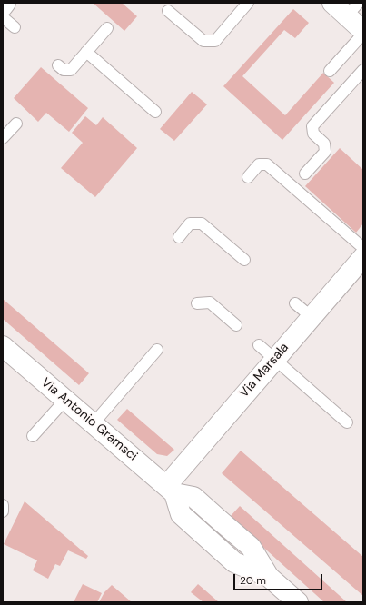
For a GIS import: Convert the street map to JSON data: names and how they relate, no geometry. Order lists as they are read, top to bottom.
{
  "streets": {
    "street": ["Via Marsala", "Via Antonio Gramsci"]
  },
  "crossings": [
    ["Via Marsala", "Via Antonio Gramsci"]
  ],
  "scale_bar": "20 m"
}
